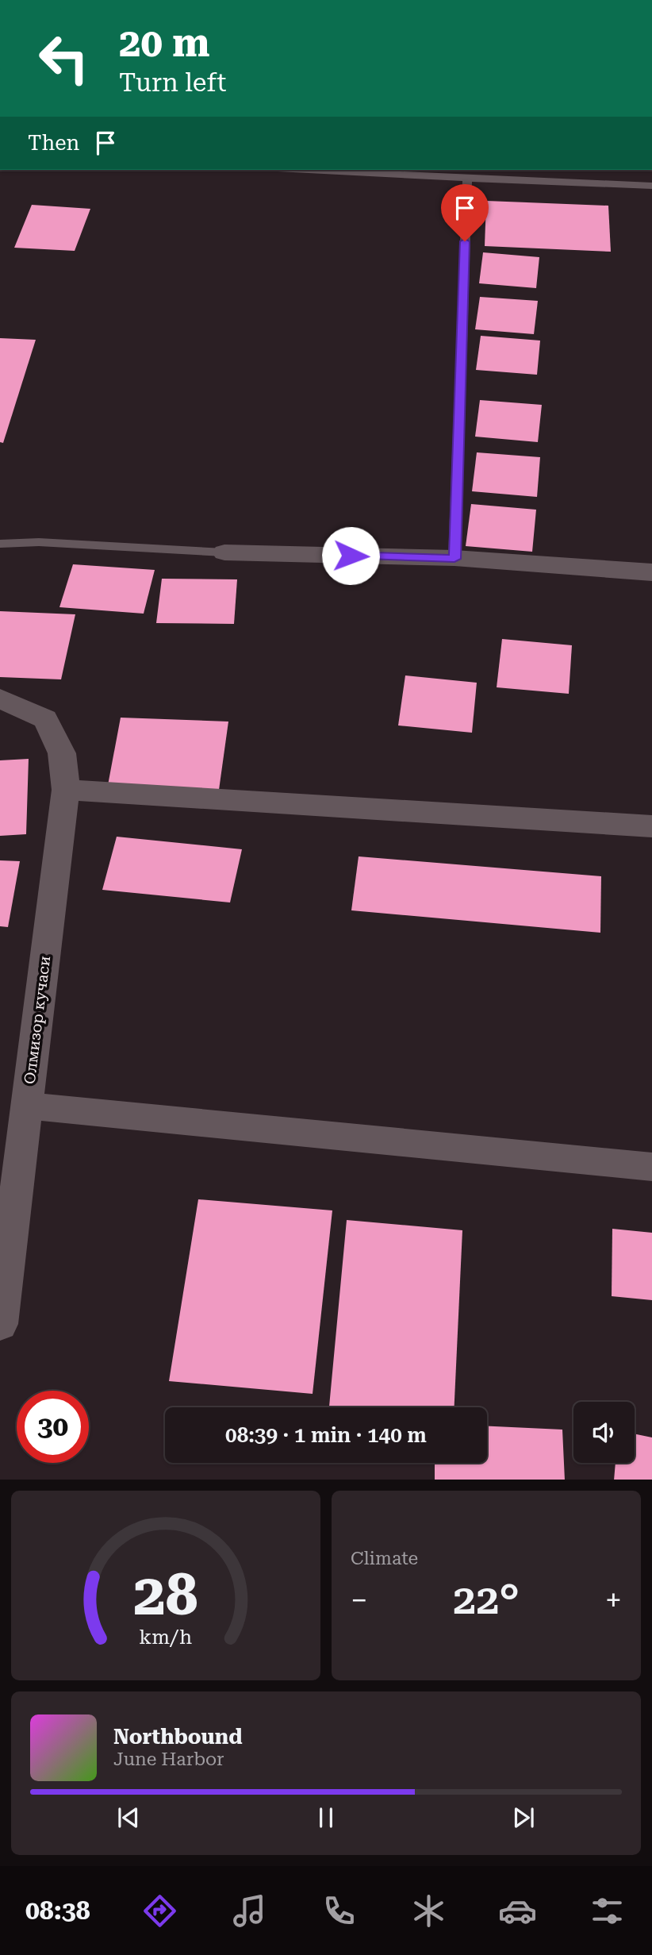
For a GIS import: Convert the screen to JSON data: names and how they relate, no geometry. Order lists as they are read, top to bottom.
{
  "streets": {
    "street": ["Олмизор кучаси"]
  },
  "page": {
    "turn": ["20 m", "Turn left"],
    "then": "Then",
    "limit": "30",
    "trip": "08:39 · 1 min · 140 m",
    "tile": "Climate",
    "heat": ["−", "22°", "+"],
    "song": ["Northbound", "June Harbor"],
    "tabs": "08:38",
    "gauge": ["28", "km/h"]
  }
}
